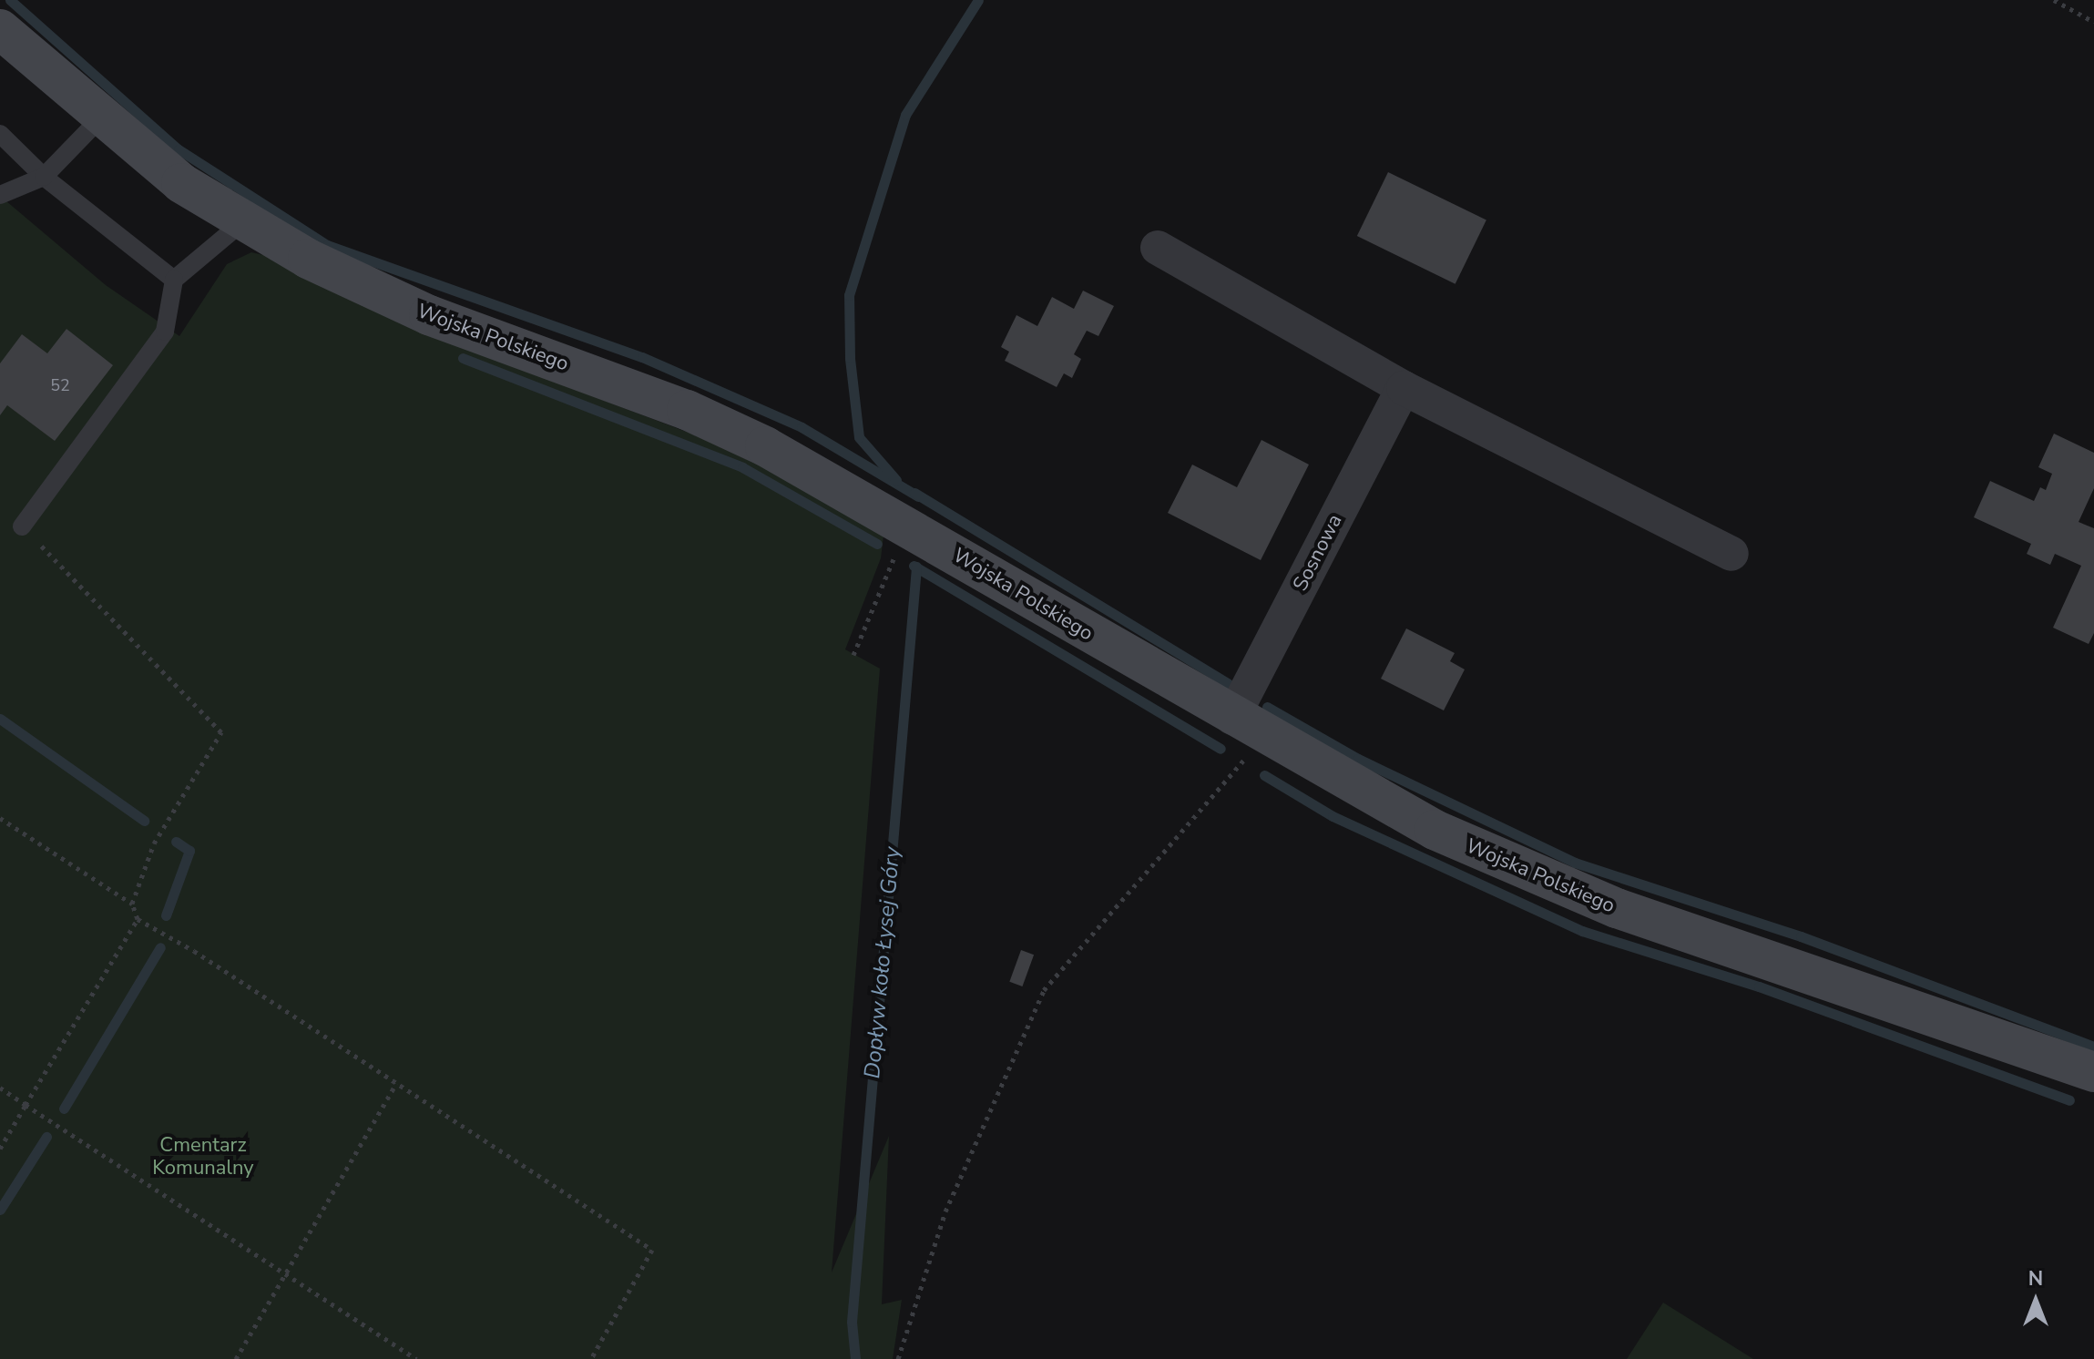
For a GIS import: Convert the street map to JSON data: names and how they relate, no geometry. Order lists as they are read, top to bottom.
{
  "streets": {
    "street": ["Wojska Polskiego", "Sosnowa"]
  },
  "crossings": [
    ["Wojska Polskiego", "Sosnowa"]
  ],
  "water": ["Dopływ koło Łysej Góry"],
  "parks": ["Cmentarz Komunalny"],
  "house_numbers": ["52"],
  "north": "top"
}
